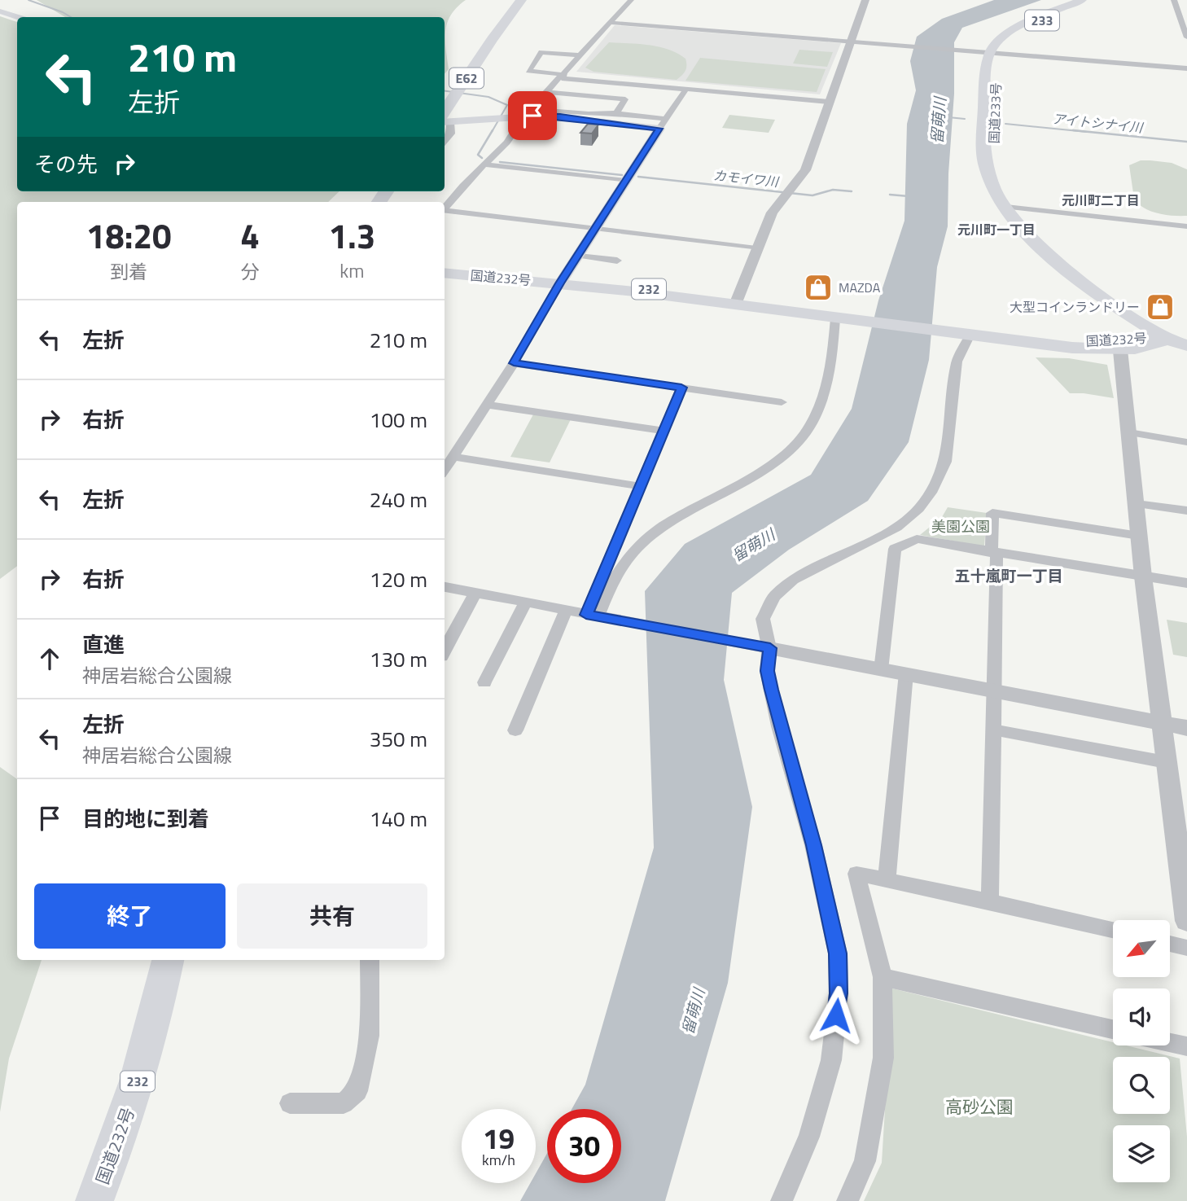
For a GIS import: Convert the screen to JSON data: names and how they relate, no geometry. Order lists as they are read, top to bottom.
{
  "streets": {
    "highway": [
      "233",
      "E62",
      "国道233号",
      "国道232号",
      "232"
    ]
  },
  "crossings": [
    ["233", "国道233号"],
    ["国道233号", "国道232号"]
  ],
  "districts": ["元川町二丁目", "元川町一丁目", "五十嵐町一丁目"],
  "water": ["留萌川", "アイトシナイ川", "カモイワ川"],
  "parks": ["美園公園", "高砂公園"],
  "places": {
    "shop": ["MAZDA", "大型コインランドリー"]
  },
  "north": "bottom left",
  "page": {
    "turn": ["210 m", "左折"],
    "then": "その先",
    "eta": [
      "18:20",
      "到着",
      "4",
      "分",
      "1.3",
      "km"
    ],
    "list": [
      {
        "name": "左折",
        "value": "210 m"
      },
      {
        "name": "右折",
        "value": "100 m"
      },
      {
        "name": "左折",
        "value": "240 m"
      },
      {
        "name": "右折",
        "value": "120 m"
      },
      {
        "name": "直進",
        "note": "神居岩総合公園線",
        "value": "130 m"
      },
      {
        "name": "左折",
        "note": "神居岩総合公園線",
        "value": "350 m"
      },
      {
        "name": "目的地に到着",
        "value": "140 m"
      }
    ],
    "buttons": ["終了", "共有"],
    "speed": "19 km/h",
    "limit": "30"
  }
}
